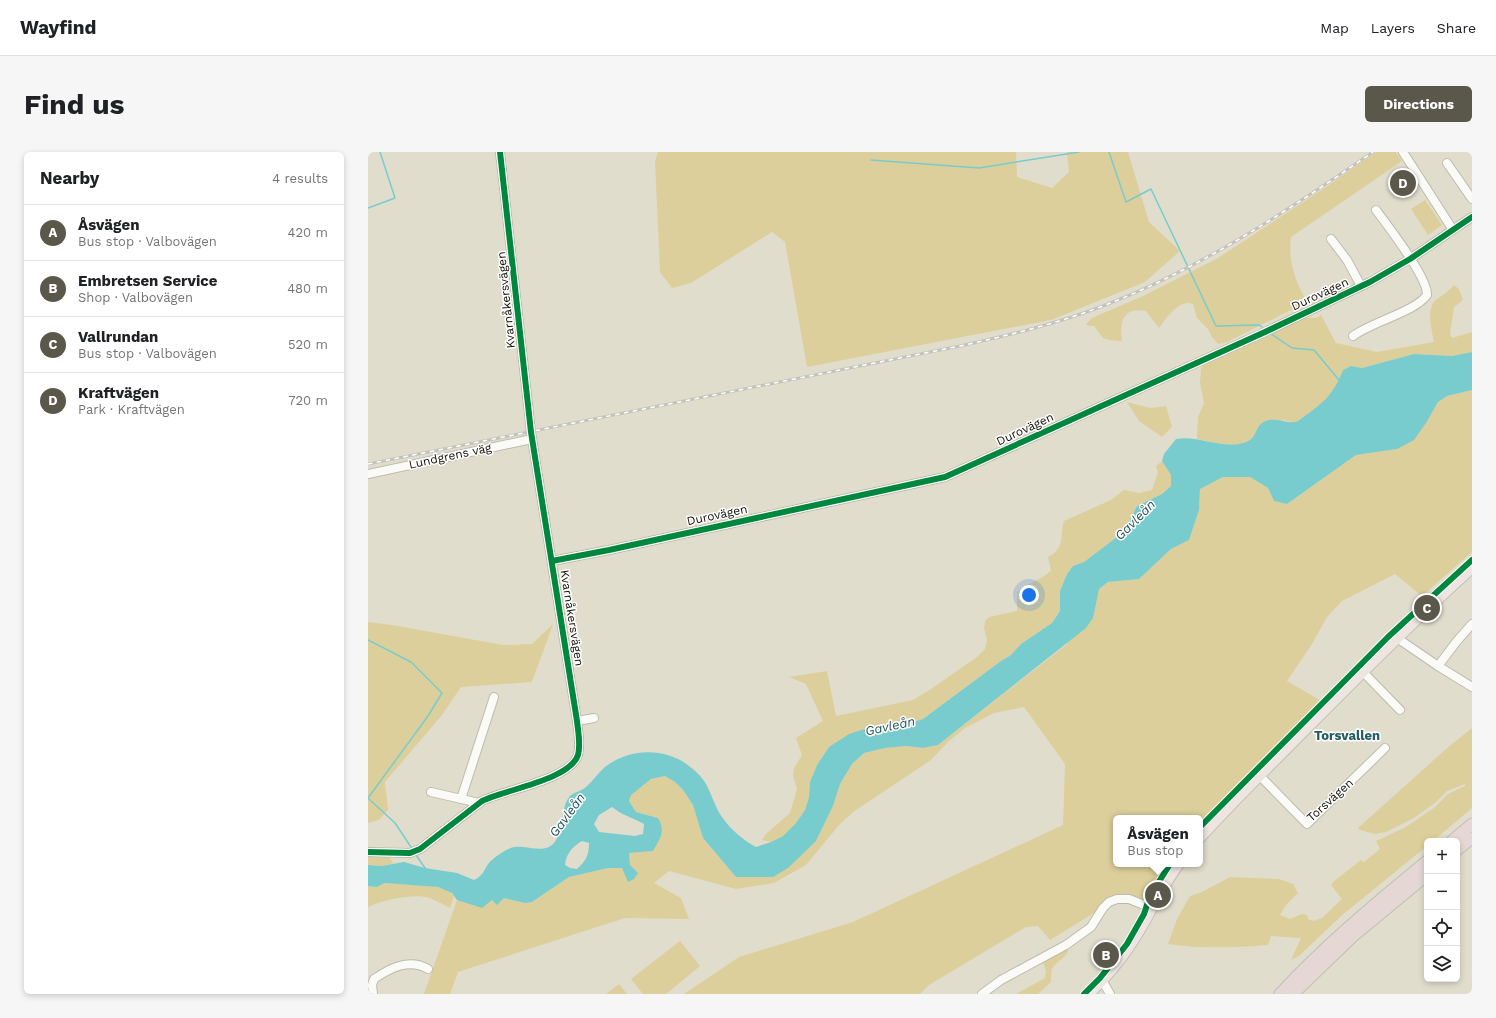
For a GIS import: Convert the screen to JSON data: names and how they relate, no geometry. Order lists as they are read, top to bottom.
{
  "streets": {
    "street": [
      "Durovägen",
      "Kvarnåkersvägen",
      "Lundgrens väg",
      "Torsvägen"
    ]
  },
  "crossings": [
    ["Durovägen", "Kvarnåkersvägen"],
    ["Kvarnåkersvägen", "Lundgrens väg"]
  ],
  "districts": ["Torsvallen"],
  "water": ["Gavleån"],
  "page": {
    "header": "Wayfind",
    "nav": ["Map", "Layers", "Share"],
    "buttons": "Directions",
    "title": "Find us",
    "heading": ["Nearby", "4 results"],
    "pins": [
      "D",
      "C",
      "A",
      "B"
    ],
    "list": [
      {
        "mark": "A",
        "name": "Åsvägen",
        "note": "Bus stop · Valbovägen",
        "value": "420 m"
      },
      {
        "mark": "B",
        "name": "Embretsen Service",
        "note": "Shop · Valbovägen",
        "value": "480 m"
      },
      {
        "mark": "C",
        "name": "Vallrundan",
        "note": "Bus stop · Valbovägen",
        "value": "520 m"
      },
      {
        "mark": "D",
        "name": "Kraftvägen",
        "note": "Park · Kraftvägen",
        "value": "720 m"
      }
    ],
    "popup": ["Åsvägen", "Bus stop"],
    "map_buttons": ["+", "−"]
  }
}
